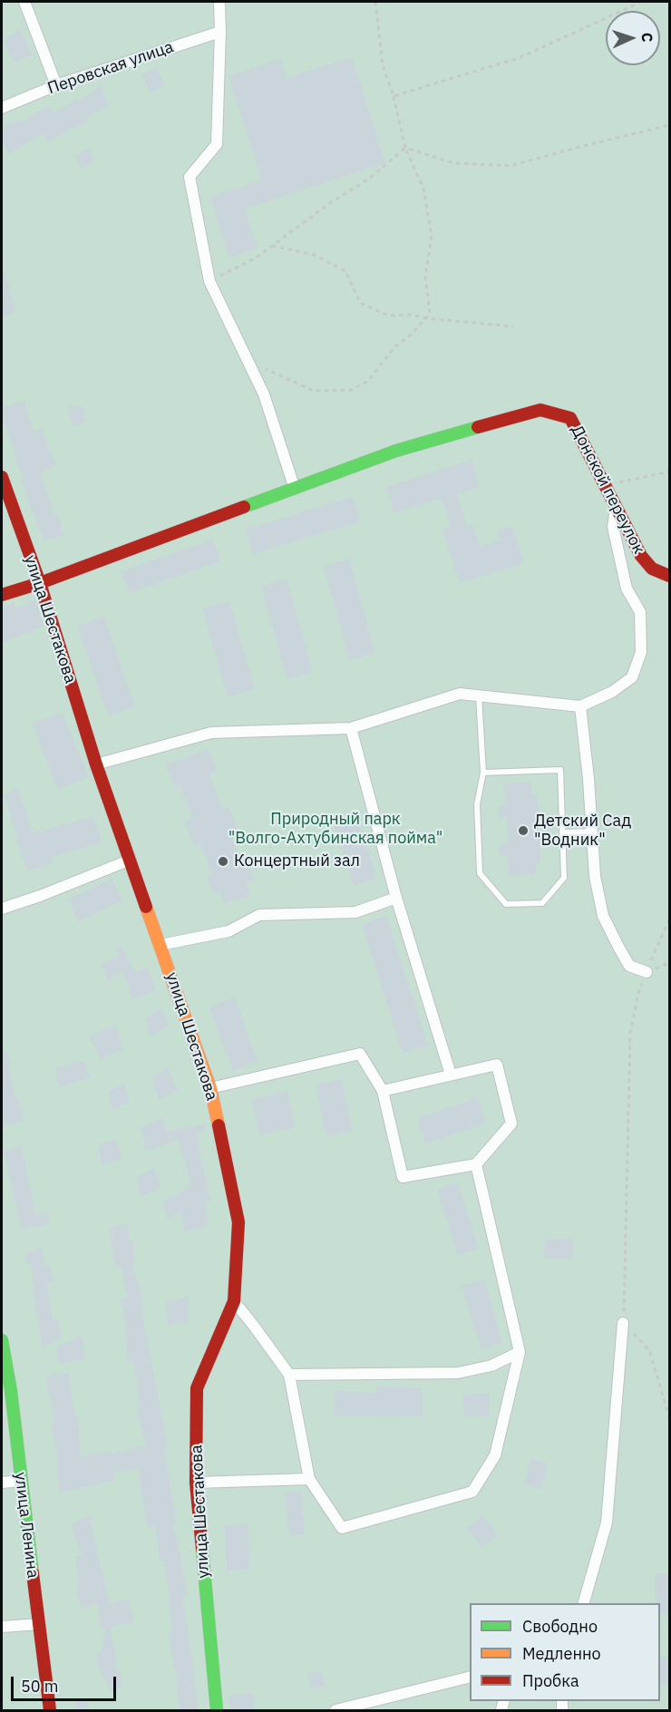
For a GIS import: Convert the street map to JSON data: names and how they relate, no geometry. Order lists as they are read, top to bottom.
{
  "streets": {
    "street": [
      "Перовская улица",
      "Донской переулок",
      "улица Шестакова",
      "улица Ленина"
    ]
  },
  "parks": ["Природный парк \"Волго-Ахтубинская пойма\""],
  "places": ["Детский Сад \"Водник\"", "Концертный зал"],
  "legend": ["Свободно", "Медленно", "Пробка"],
  "scale_bar": "50 m",
  "north": "right"
}
